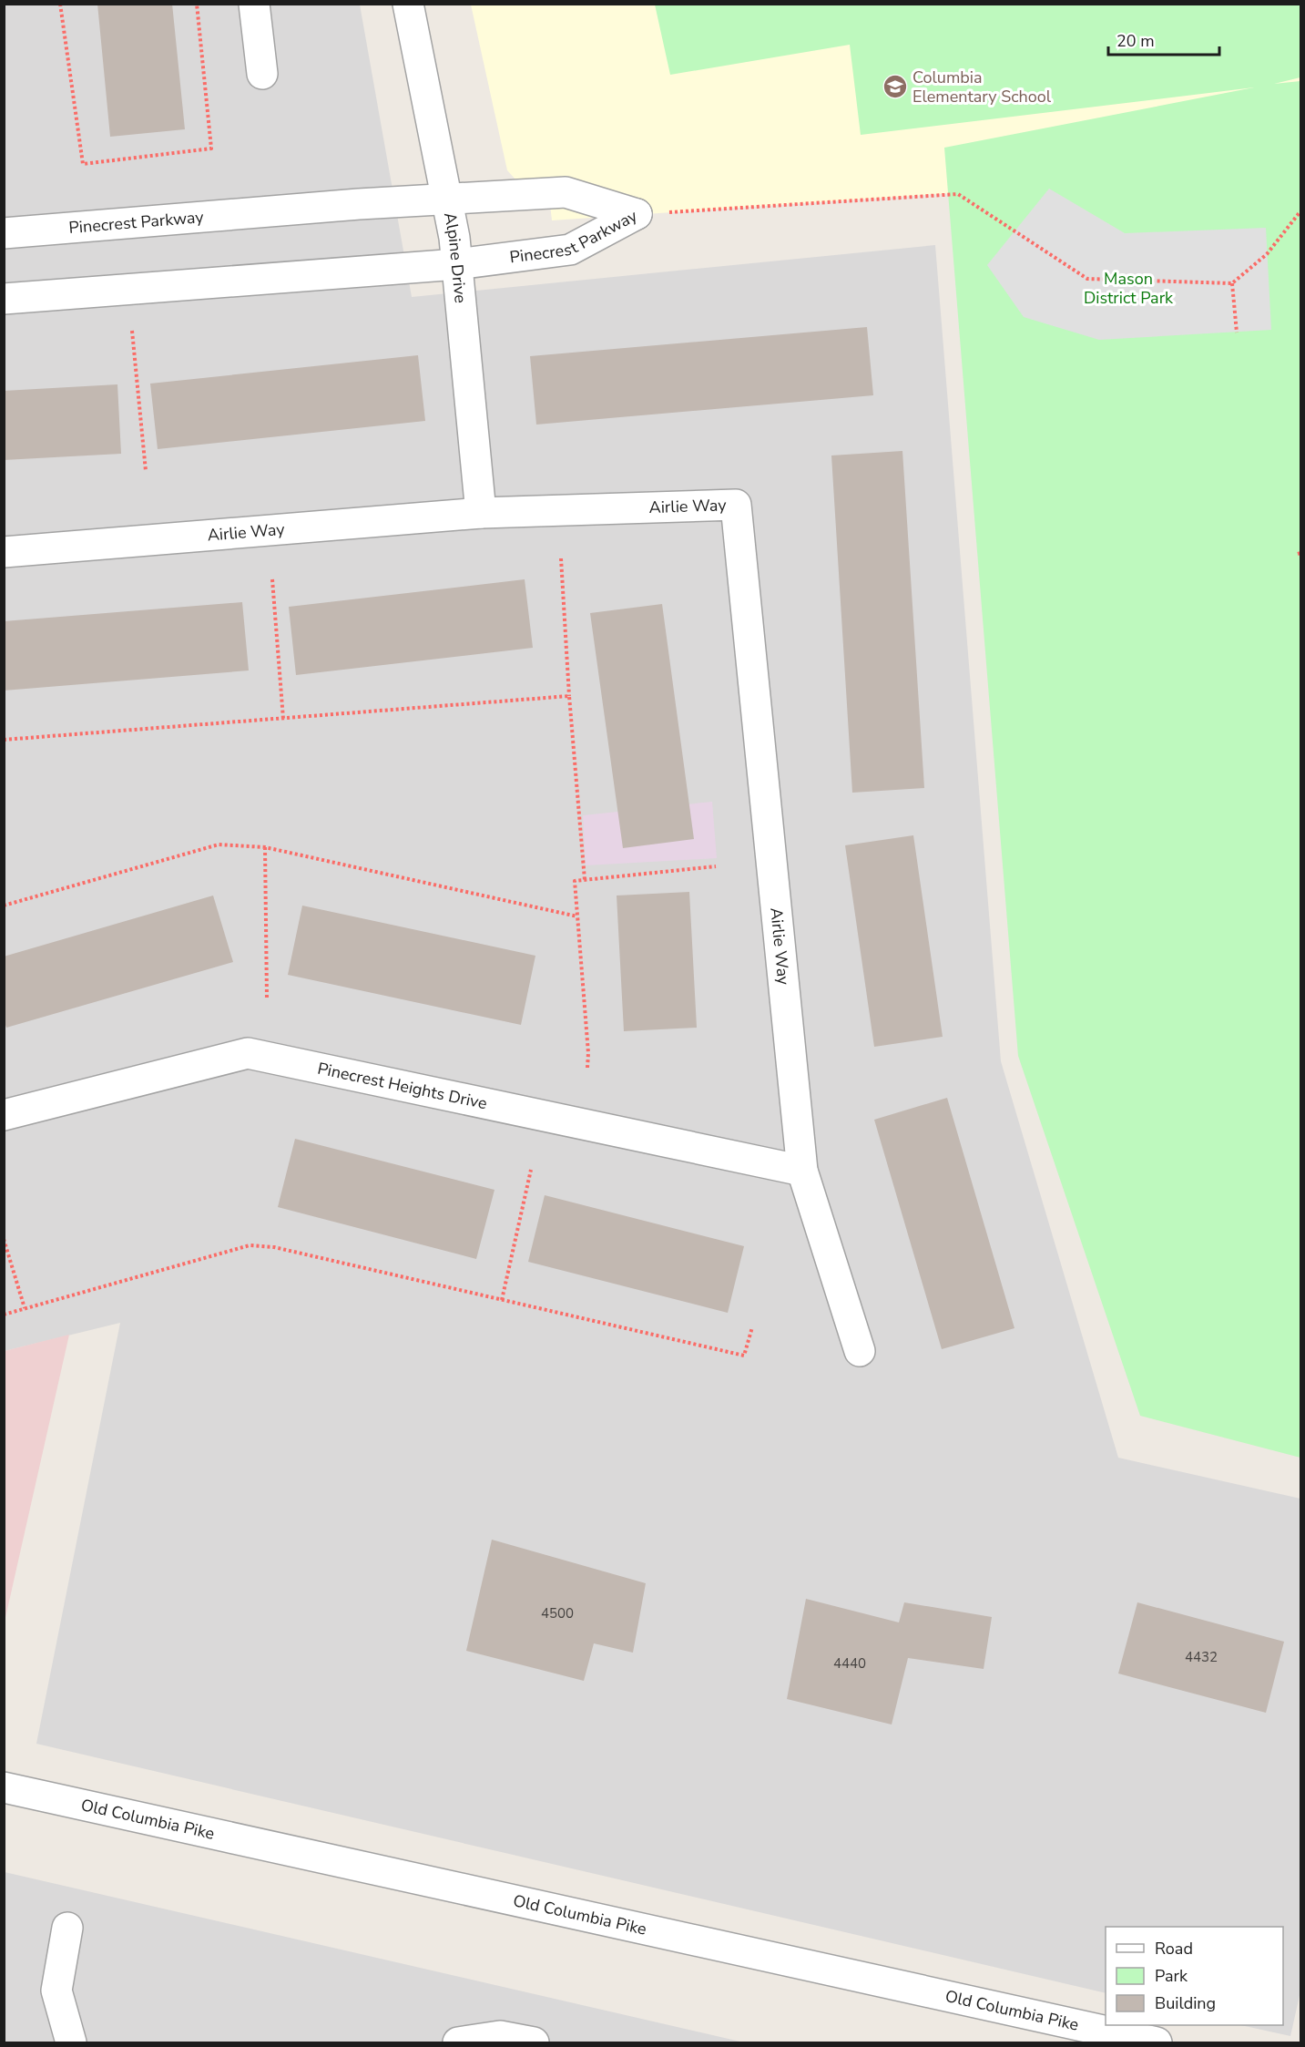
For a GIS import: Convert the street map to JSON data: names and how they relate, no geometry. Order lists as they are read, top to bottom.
{
  "streets": {
    "street": [
      "Pinecrest Parkway",
      "Alpine Drive",
      "Airlie Way",
      "Pinecrest Heights Drive",
      "Old Columbia Pike"
    ]
  },
  "crossings": [
    ["Pinecrest Parkway", "Alpine Drive"],
    ["Alpine Drive", "Airlie Way"],
    ["Airlie Way", "Pinecrest Heights Drive"]
  ],
  "parks": ["Mason District Park"],
  "places": {
    "school or university": ["Columbia Elementary School"]
  },
  "house_numbers": ["4500", "4432", "4440"],
  "legend": ["Road", "Park", "Building"],
  "scale_bar": "20 m"
}
